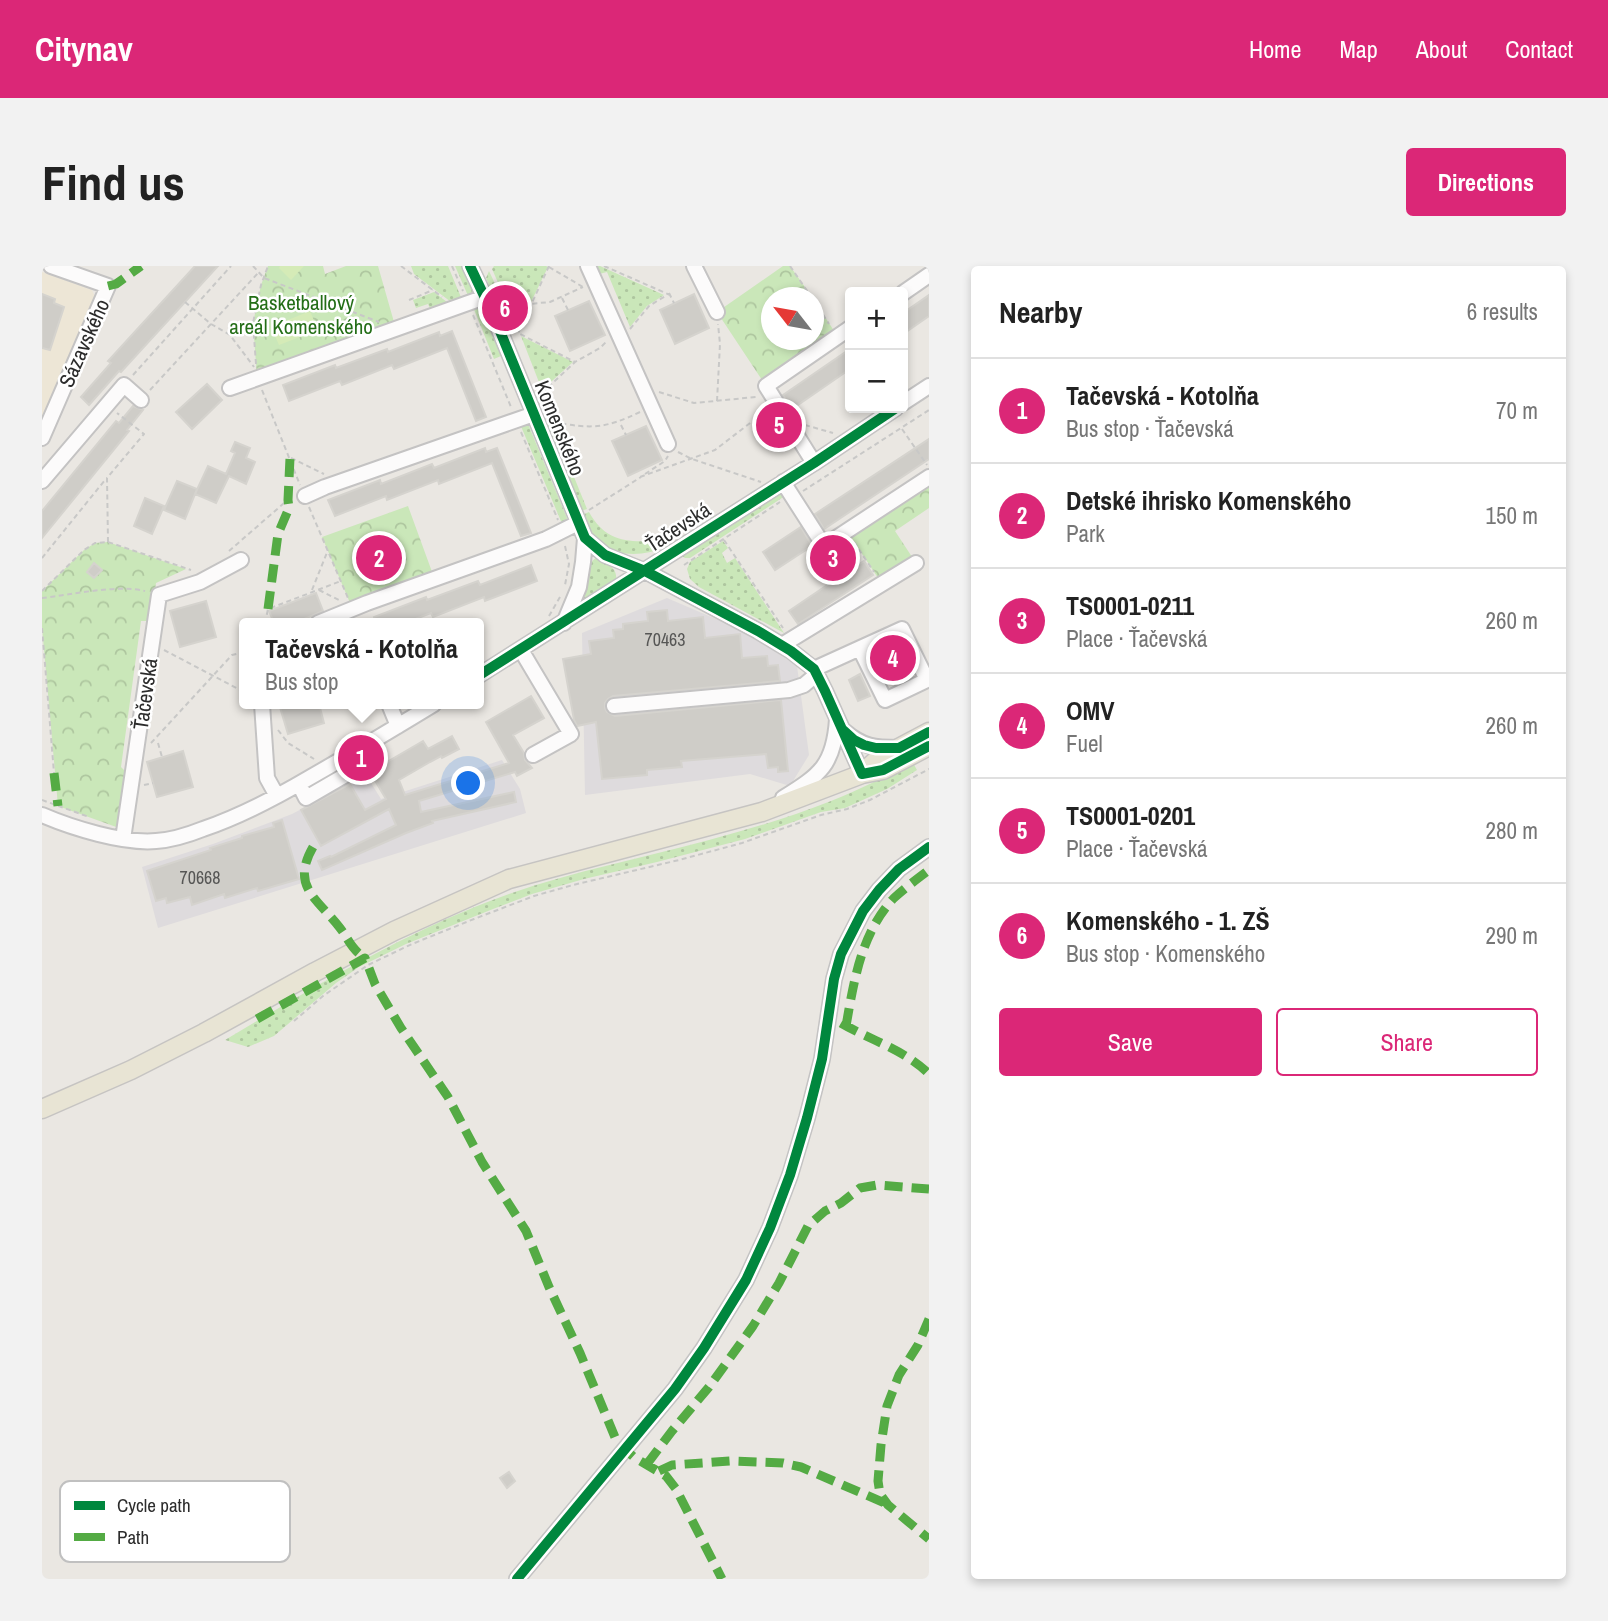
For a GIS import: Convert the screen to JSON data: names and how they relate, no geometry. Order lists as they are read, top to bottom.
{
  "streets": {
    "street": ["Sázavského", "Komenského", "Ťačevská"]
  },
  "crossings": [
    ["Komenského", "Ťačevská"]
  ],
  "parks": ["Basketballový areál Komenského"],
  "house_numbers": ["70463", "70668"],
  "legend": ["Cycle path", "Path"],
  "north": "top left",
  "page": {
    "header": "Citynav",
    "nav": [
      "Home",
      "Map",
      "About",
      "Contact"
    ],
    "buttons": [
      "Directions",
      ["Save", "Share"]
    ],
    "title": "Find us",
    "heading": ["Nearby", "6 results"],
    "pins": [
      "6",
      "5",
      "2",
      "3",
      "4",
      "1"
    ],
    "map_buttons": ["+", "−"],
    "list": [
      {
        "mark": "1",
        "name": "Tačevská - Kotolňa",
        "note": "Bus stop · Ťačevská",
        "value": "70 m"
      },
      {
        "mark": "2",
        "name": "Detské ihrisko Komenského",
        "note": "Park",
        "value": "150 m"
      },
      {
        "mark": "3",
        "name": "TS0001-0211",
        "note": "Place · Ťačevská",
        "value": "260 m"
      },
      {
        "mark": "4",
        "name": "OMV",
        "note": "Fuel",
        "value": "260 m"
      },
      {
        "mark": "5",
        "name": "TS0001-0201",
        "note": "Place · Ťačevská",
        "value": "280 m"
      },
      {
        "mark": "6",
        "name": "Komenského - 1. ZŠ",
        "note": "Bus stop · Komenského",
        "value": "290 m"
      }
    ],
    "popup": ["Tačevská - Kotolňa", "Bus stop"]
  }
}
